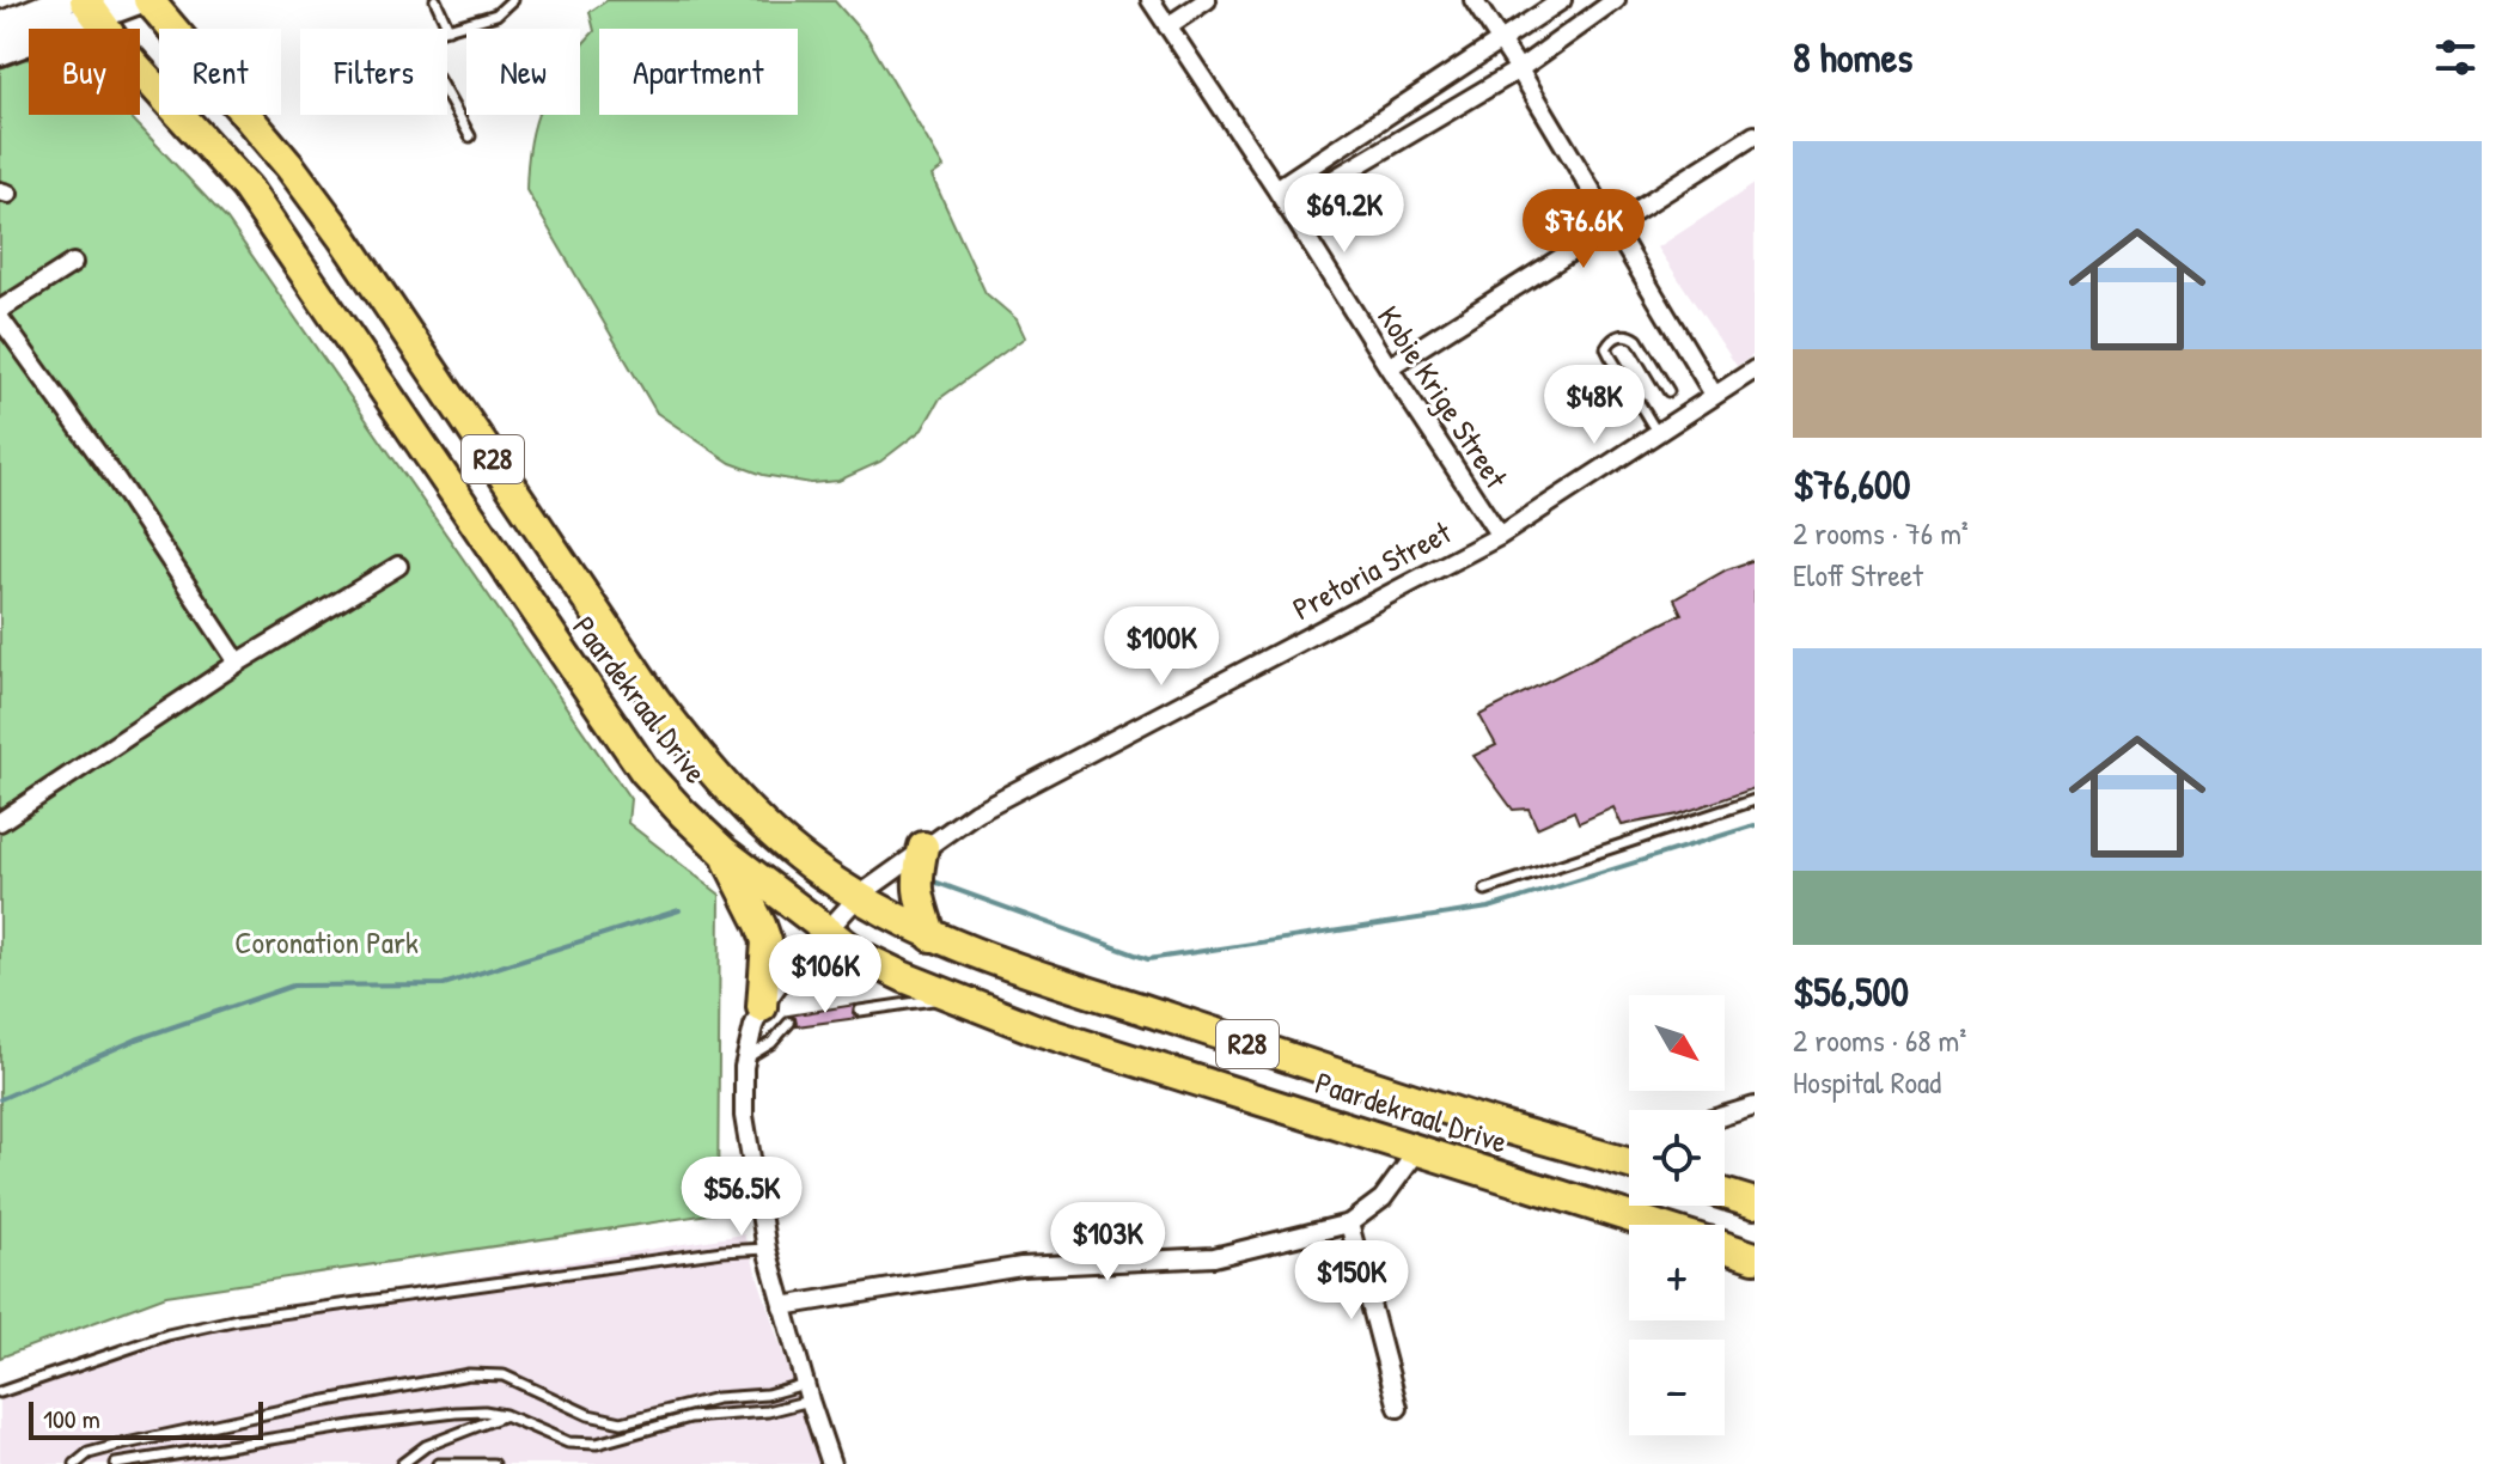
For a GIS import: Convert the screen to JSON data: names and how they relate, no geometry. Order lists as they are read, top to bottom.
{
  "streets": {
    "main road": ["R28", "Paardekraal Drive"],
    "street": ["Kobie Krige Street", "Pretoria Street"]
  },
  "crossings": [
    ["Kobie Krige Street", "Pretoria Street"],
    ["Pretoria Street", "Paardekraal Drive"]
  ],
  "parks": ["Coronation Park"],
  "scale_bar": "100 m",
  "north": "bottom right",
  "page": {
    "heading": "8 homes",
    "chip": [
      "Buy",
      "Rent",
      "Filters",
      "New",
      "Apartment"
    ],
    "list": [
      {
        "name": "$76,600",
        "note": "2 rooms · 76 m² · Eloff Street"
      },
      {
        "name": "$56,500",
        "note": "2 rooms · 68 m² · Hospital Road"
      }
    ],
    "price": [
      "$69.2K",
      "$76.6K",
      "$48K",
      "$100K",
      "$106K",
      "$56.5K",
      "$103K",
      "$150K"
    ],
    "map_buttons": ["+", "−"],
    "scale": "100 m"
  }
}
